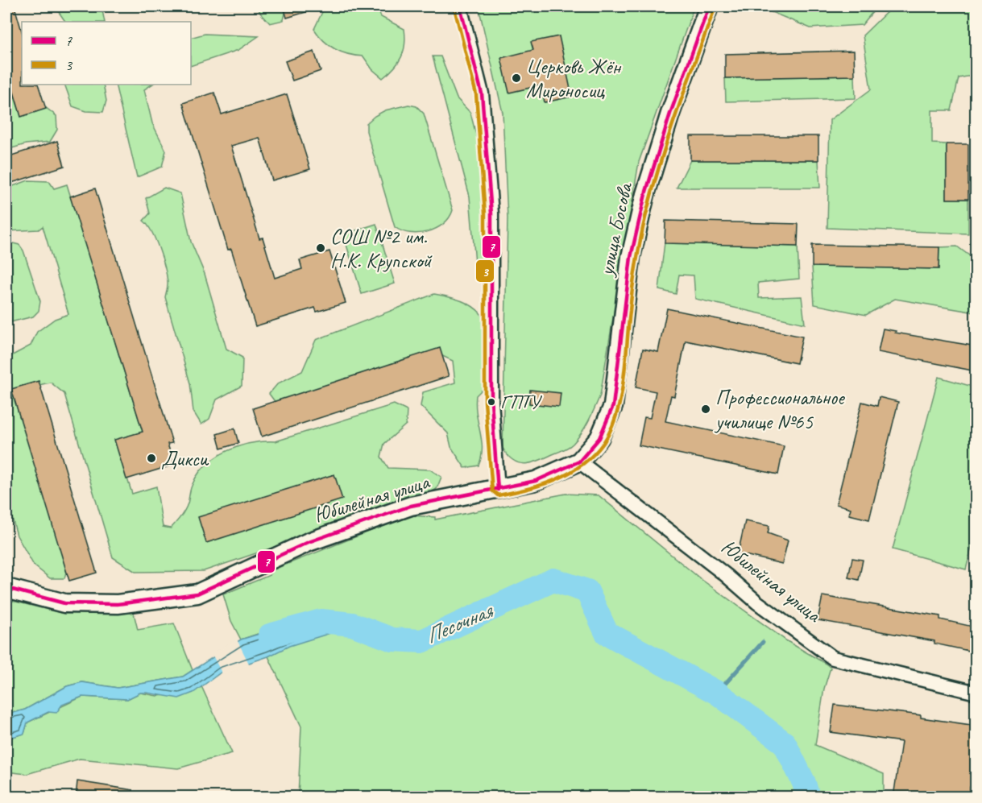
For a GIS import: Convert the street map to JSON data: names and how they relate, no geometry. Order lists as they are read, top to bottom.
{
  "streets": {
    "street": ["улица Босова", "Юбилейная улица"]
  },
  "crossings": [
    ["улица Босова", "Юбилейная улица"]
  ],
  "water": ["Песочная"],
  "places": [
    "Церковь Жён Мироносиц",
    "СОШ №2 им. Н.К. Крупской",
    "ГПТУ",
    "Профессиональное училище №65",
    "Дикси"
  ],
  "lines": ["transit line 7", "transit line 3"],
  "legend": ["7", "3"]
}
